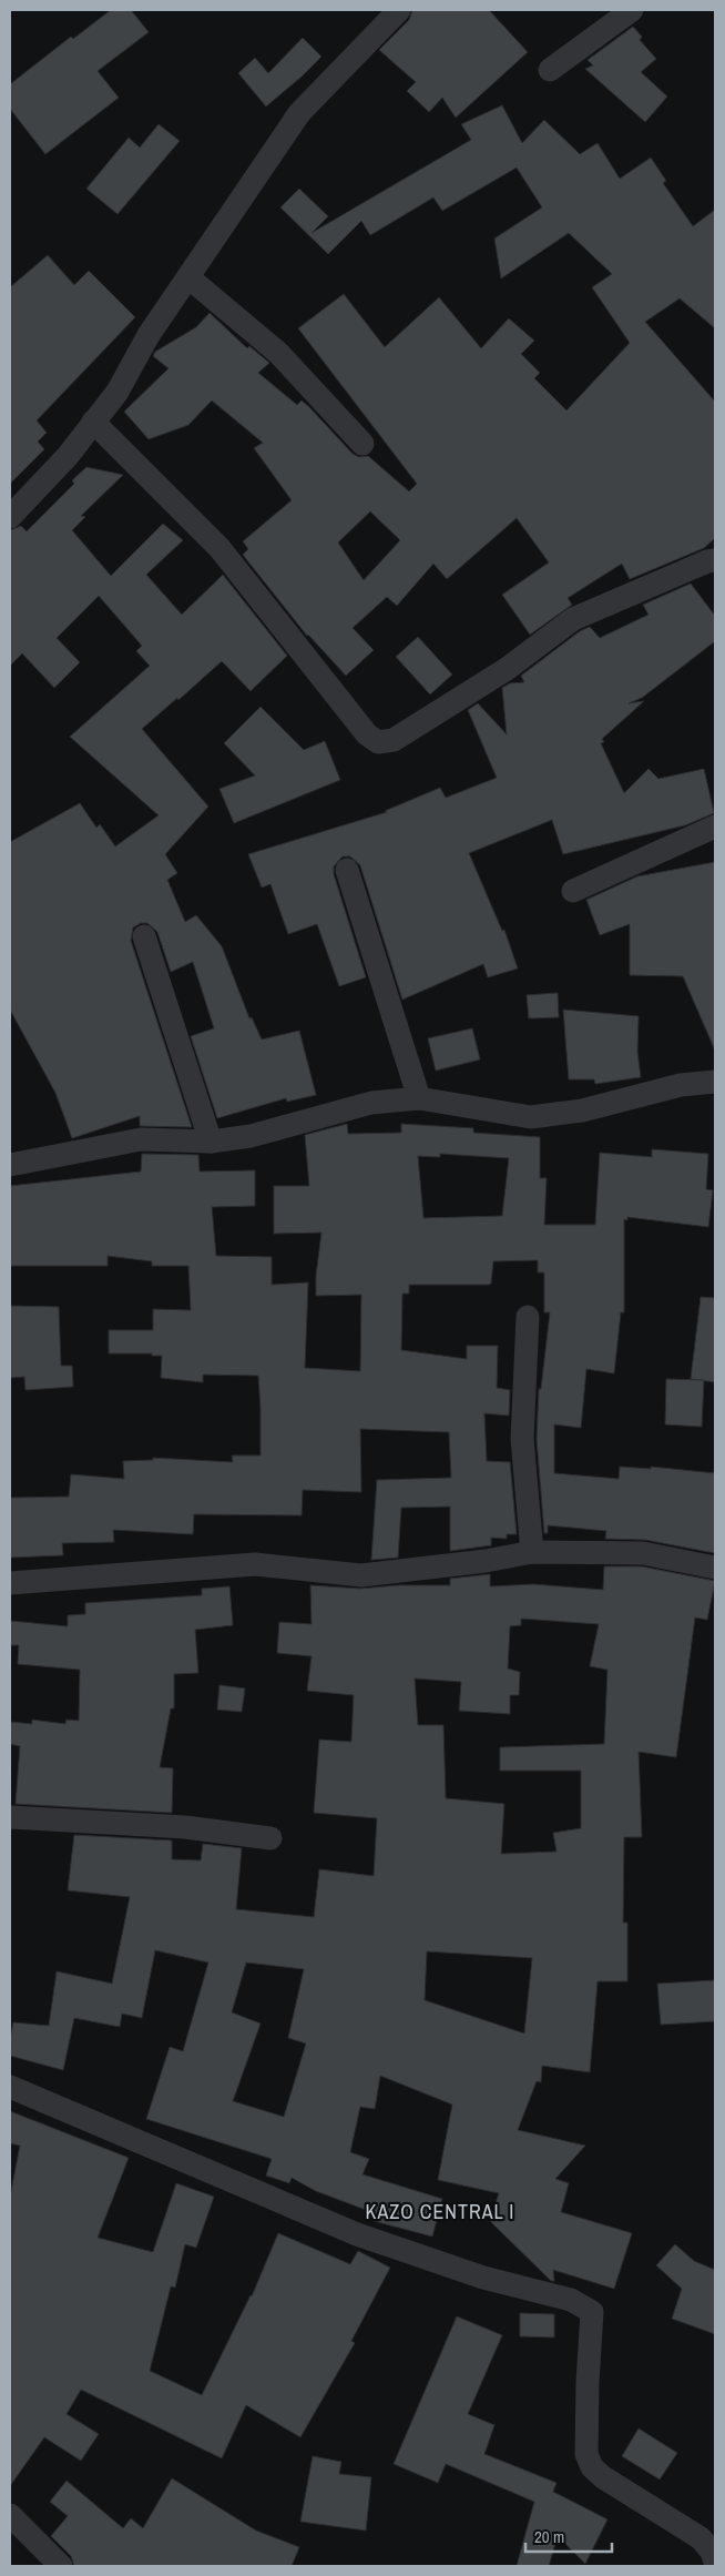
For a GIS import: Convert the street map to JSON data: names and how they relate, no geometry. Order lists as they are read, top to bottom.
{
  "districts": ["KAZO CENTRAL I"],
  "scale_bar": "20 m"
}
